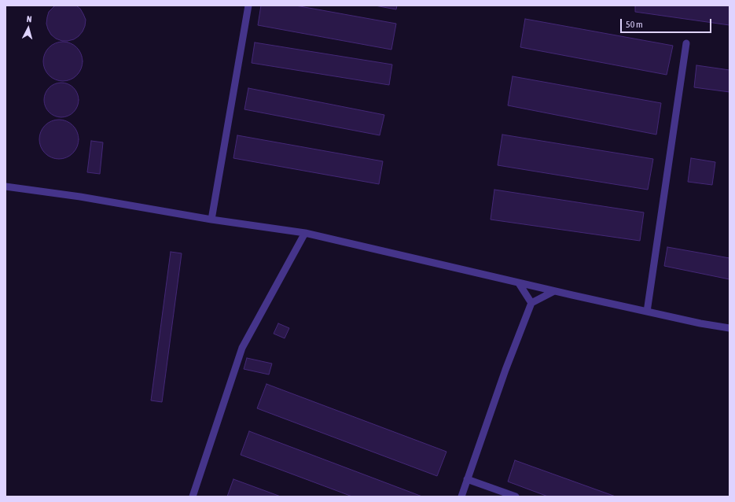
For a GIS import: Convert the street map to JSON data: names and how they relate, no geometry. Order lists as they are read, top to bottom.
{
  "scale_bar": "50 m",
  "north": "top"
}
